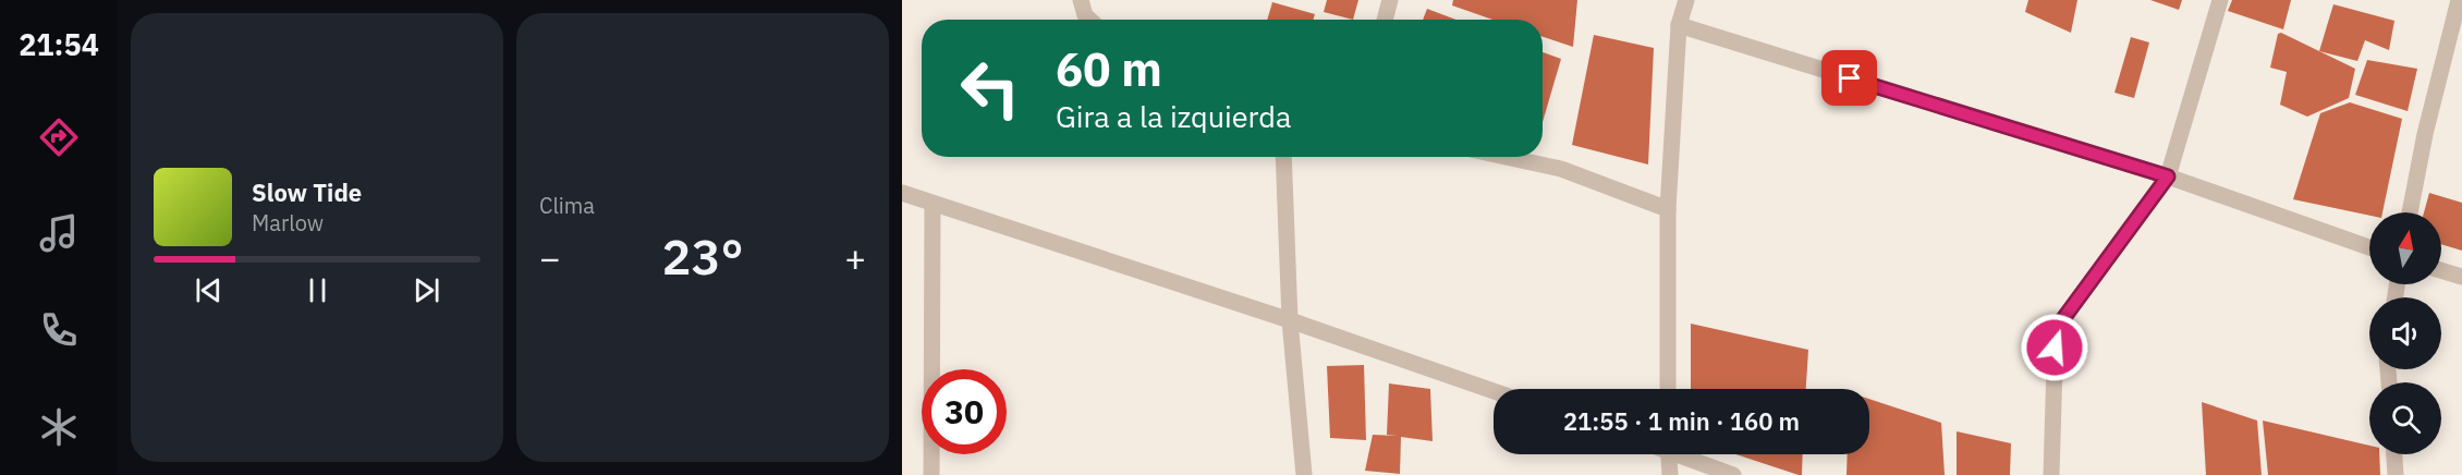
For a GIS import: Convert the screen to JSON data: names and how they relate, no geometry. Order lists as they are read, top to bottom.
{
  "north": "top",
  "page": {
    "tabs": "21:54",
    "tile": "Clima",
    "turn": ["60 m", "Gira a la izquierda"],
    "song": ["Slow Tide", "Marlow"],
    "heat": ["−", "23°", "+"],
    "limit": "30",
    "trip": "21:55 · 1 min · 160 m"
  }
}
